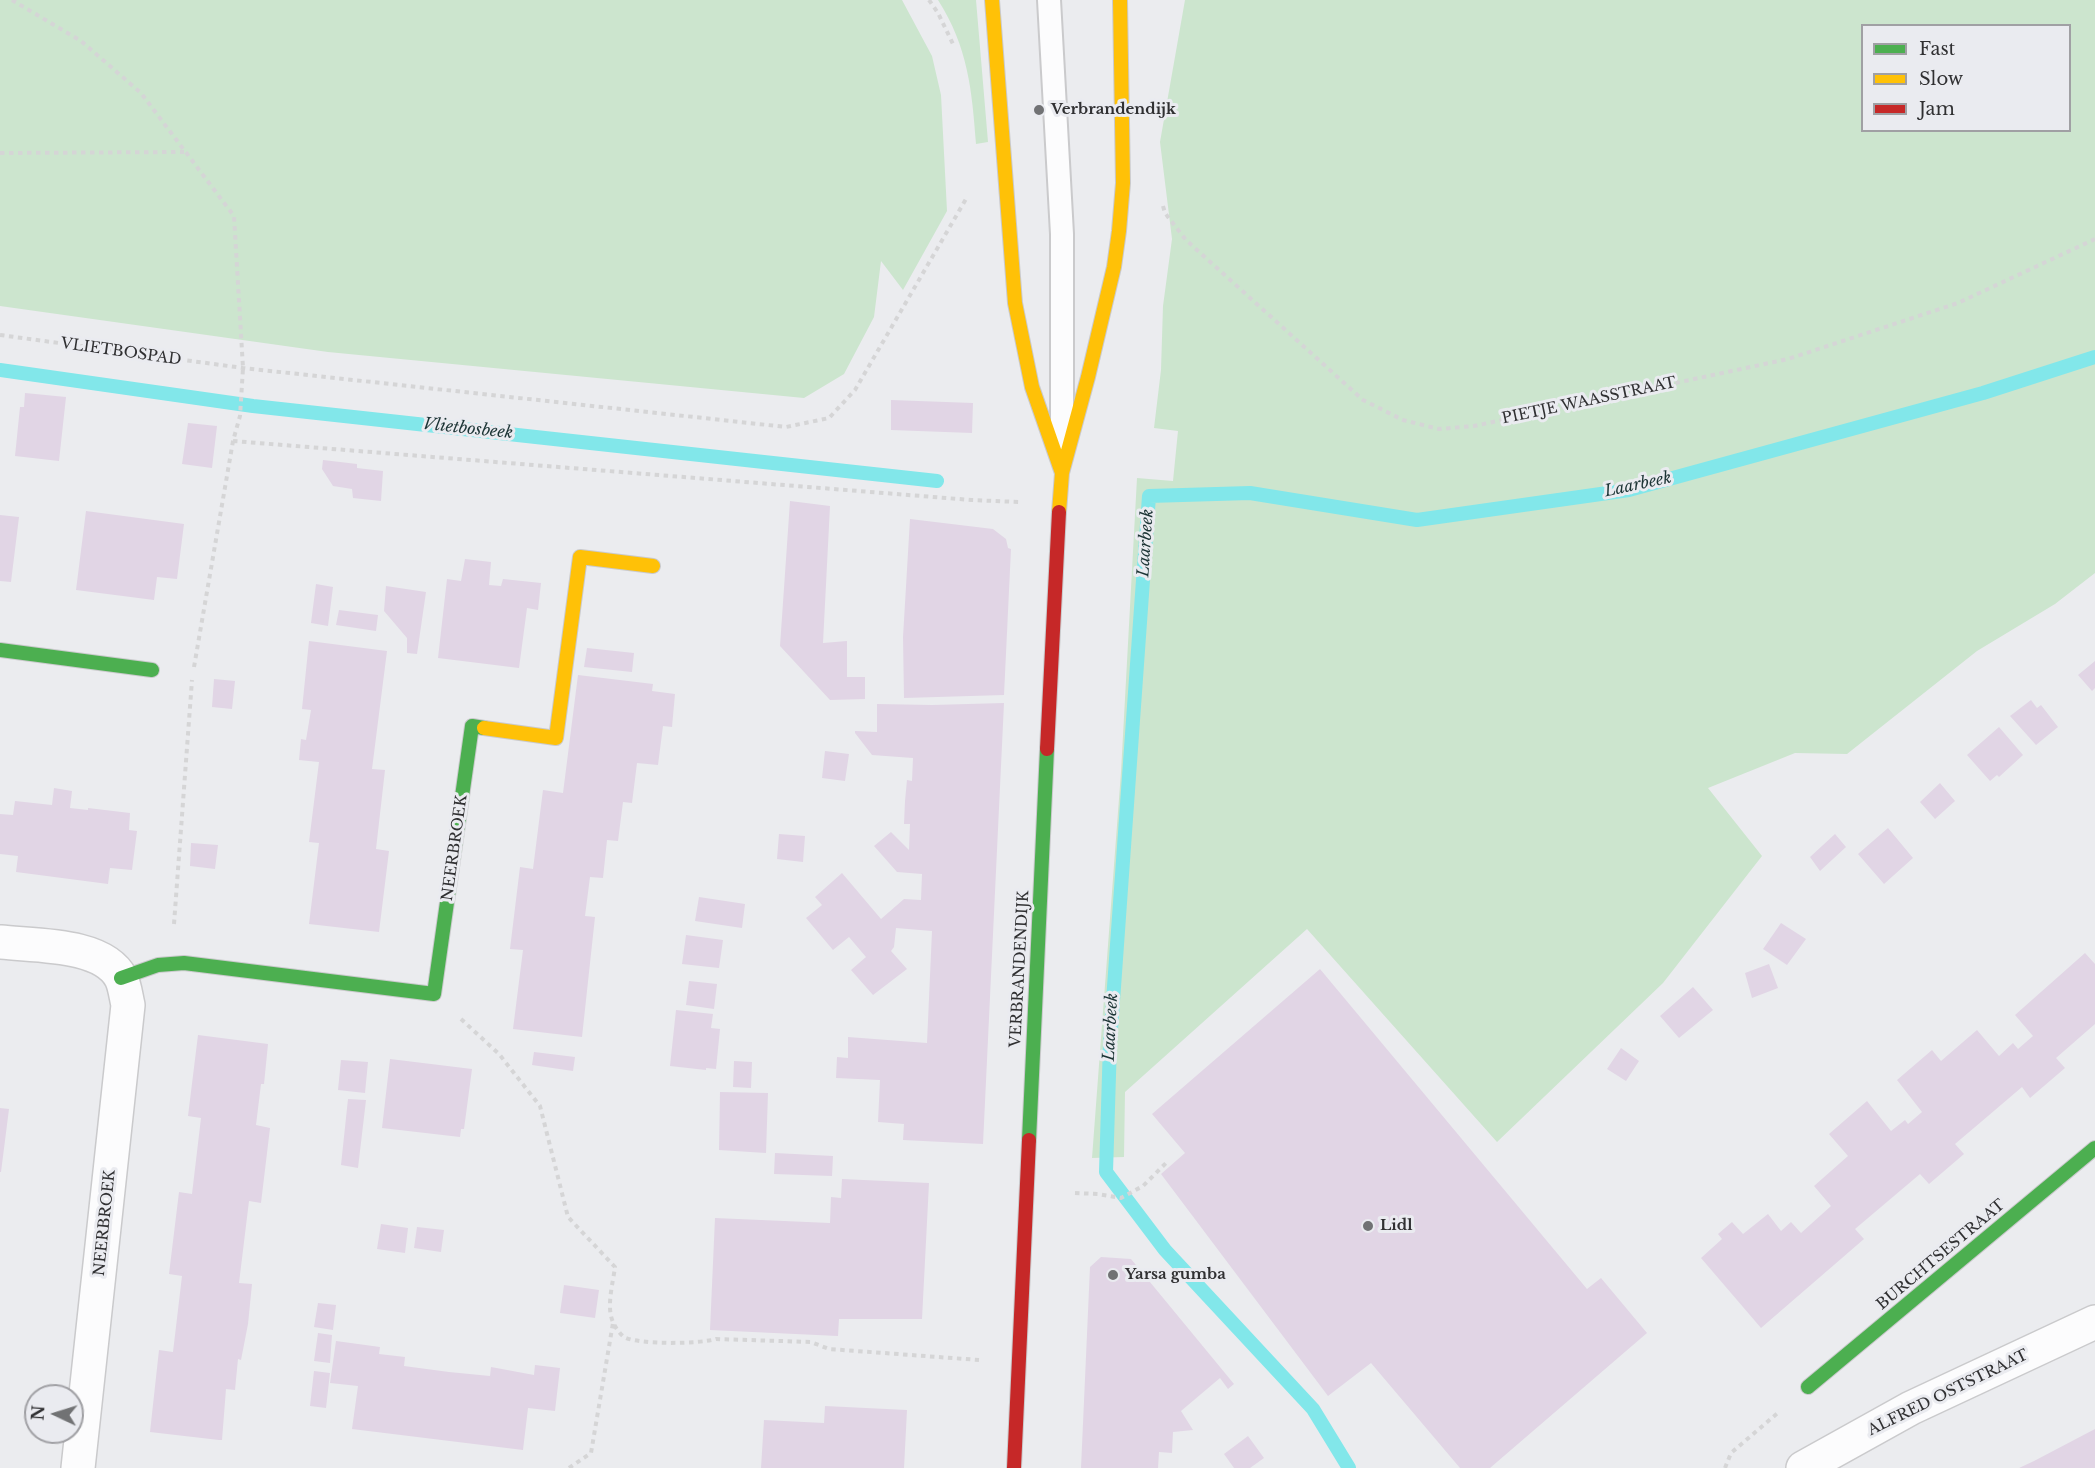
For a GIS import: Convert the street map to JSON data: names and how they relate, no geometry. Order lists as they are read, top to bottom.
{
  "streets": {
    "main road": ["NEERBROEK", "VERBRANDENDIJK", "BURCHTSESTRAAT"],
    "street": ["ALFRED OSTSTRAAT"],
    "path": ["VLIETBOSPAD", "PIETJE WAASSTRAAT"]
  },
  "water": ["Vlietbosbeek", "Laarbeek"],
  "places": ["Verbrandendijk", "Lidl", "Yarsa gumba"],
  "legend": ["Fast", "Slow", "Jam"],
  "north": "left"
}
